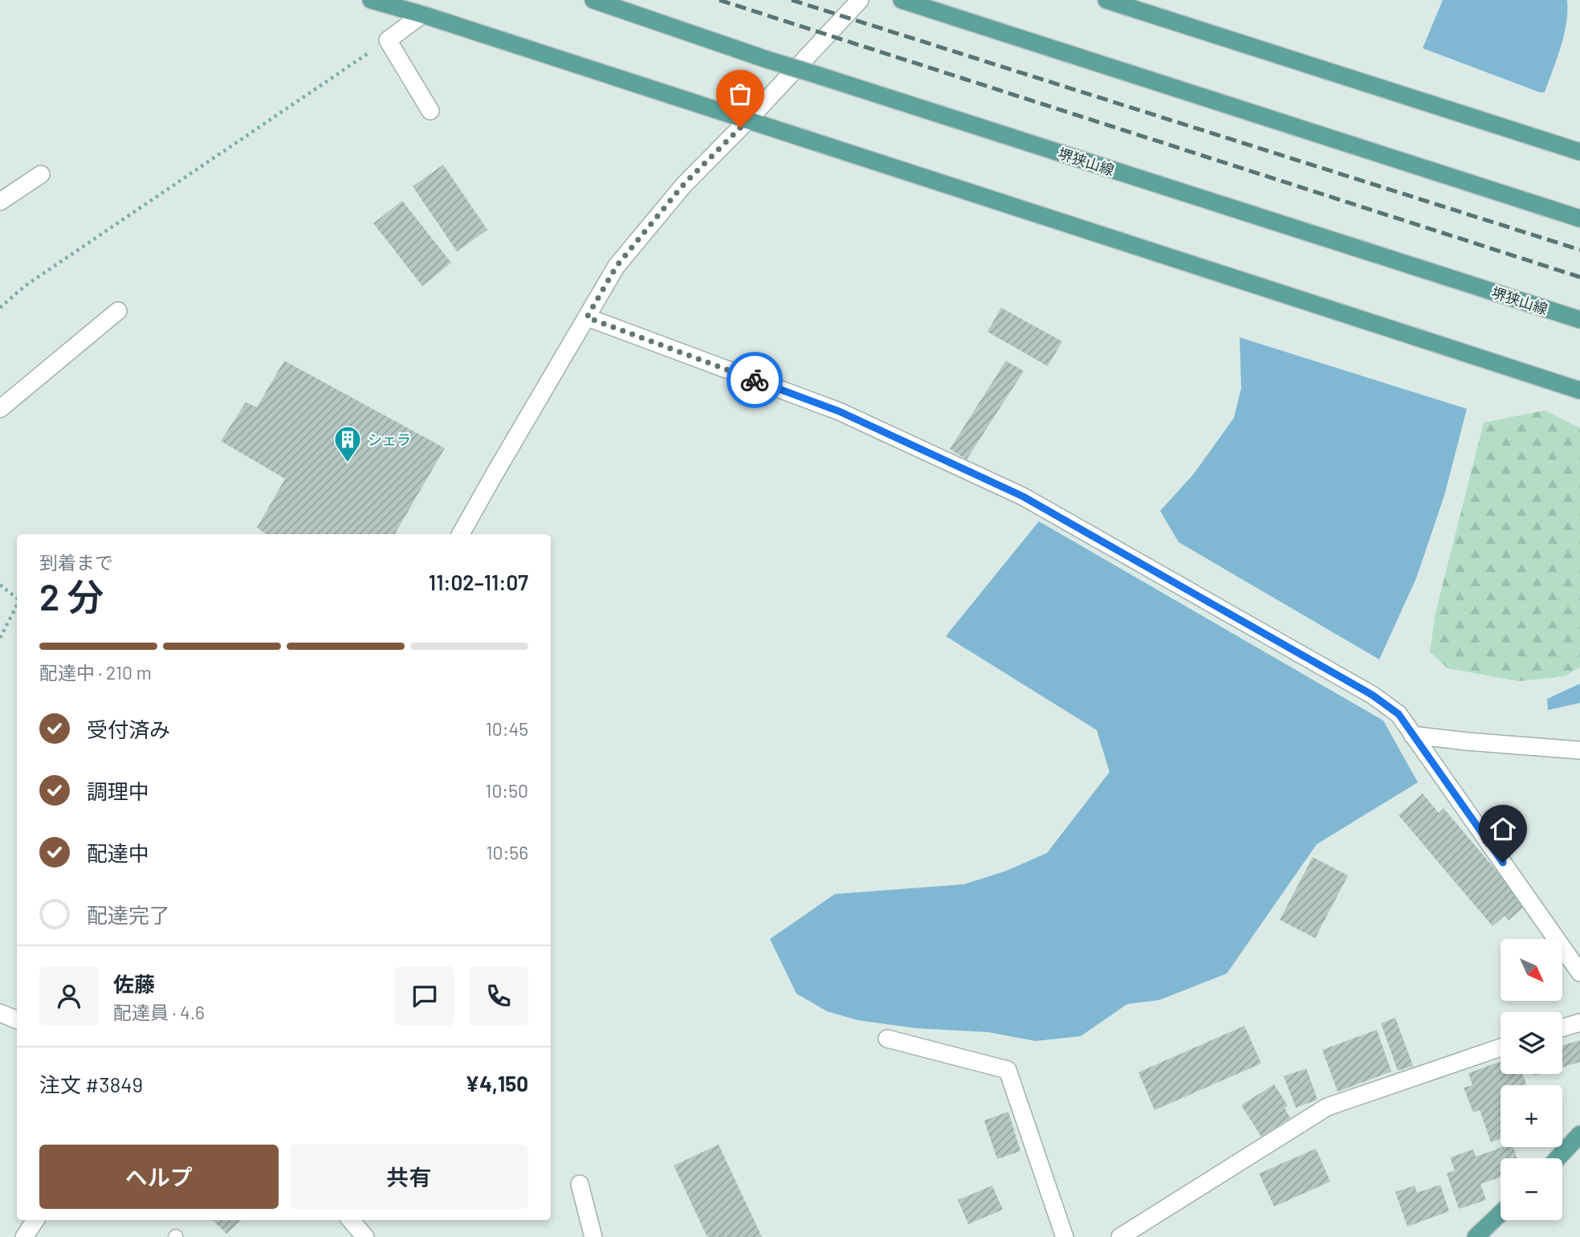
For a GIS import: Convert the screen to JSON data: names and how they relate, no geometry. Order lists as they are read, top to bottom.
{
  "streets": {
    "main road": ["堺狭山線"]
  },
  "places": {
    "building": ["シェラ"]
  },
  "north": "bottom right",
  "page": {
    "heading": ["2 分", "到着まで", "11:02–11:07"],
    "panel": [
      "佐藤",
      "配達員 · 4.6",
      "注文 #3849",
      "¥4,150"
    ],
    "bar": "配達中 · 210 m",
    "list": [
      ["受付済み", "10:45"],
      ["調理中", "10:50"],
      ["配達中", "10:56"],
      "配達完了"
    ],
    "map_buttons": ["+", "−"],
    "buttons": ["ヘルプ", "共有"]
  }
}
